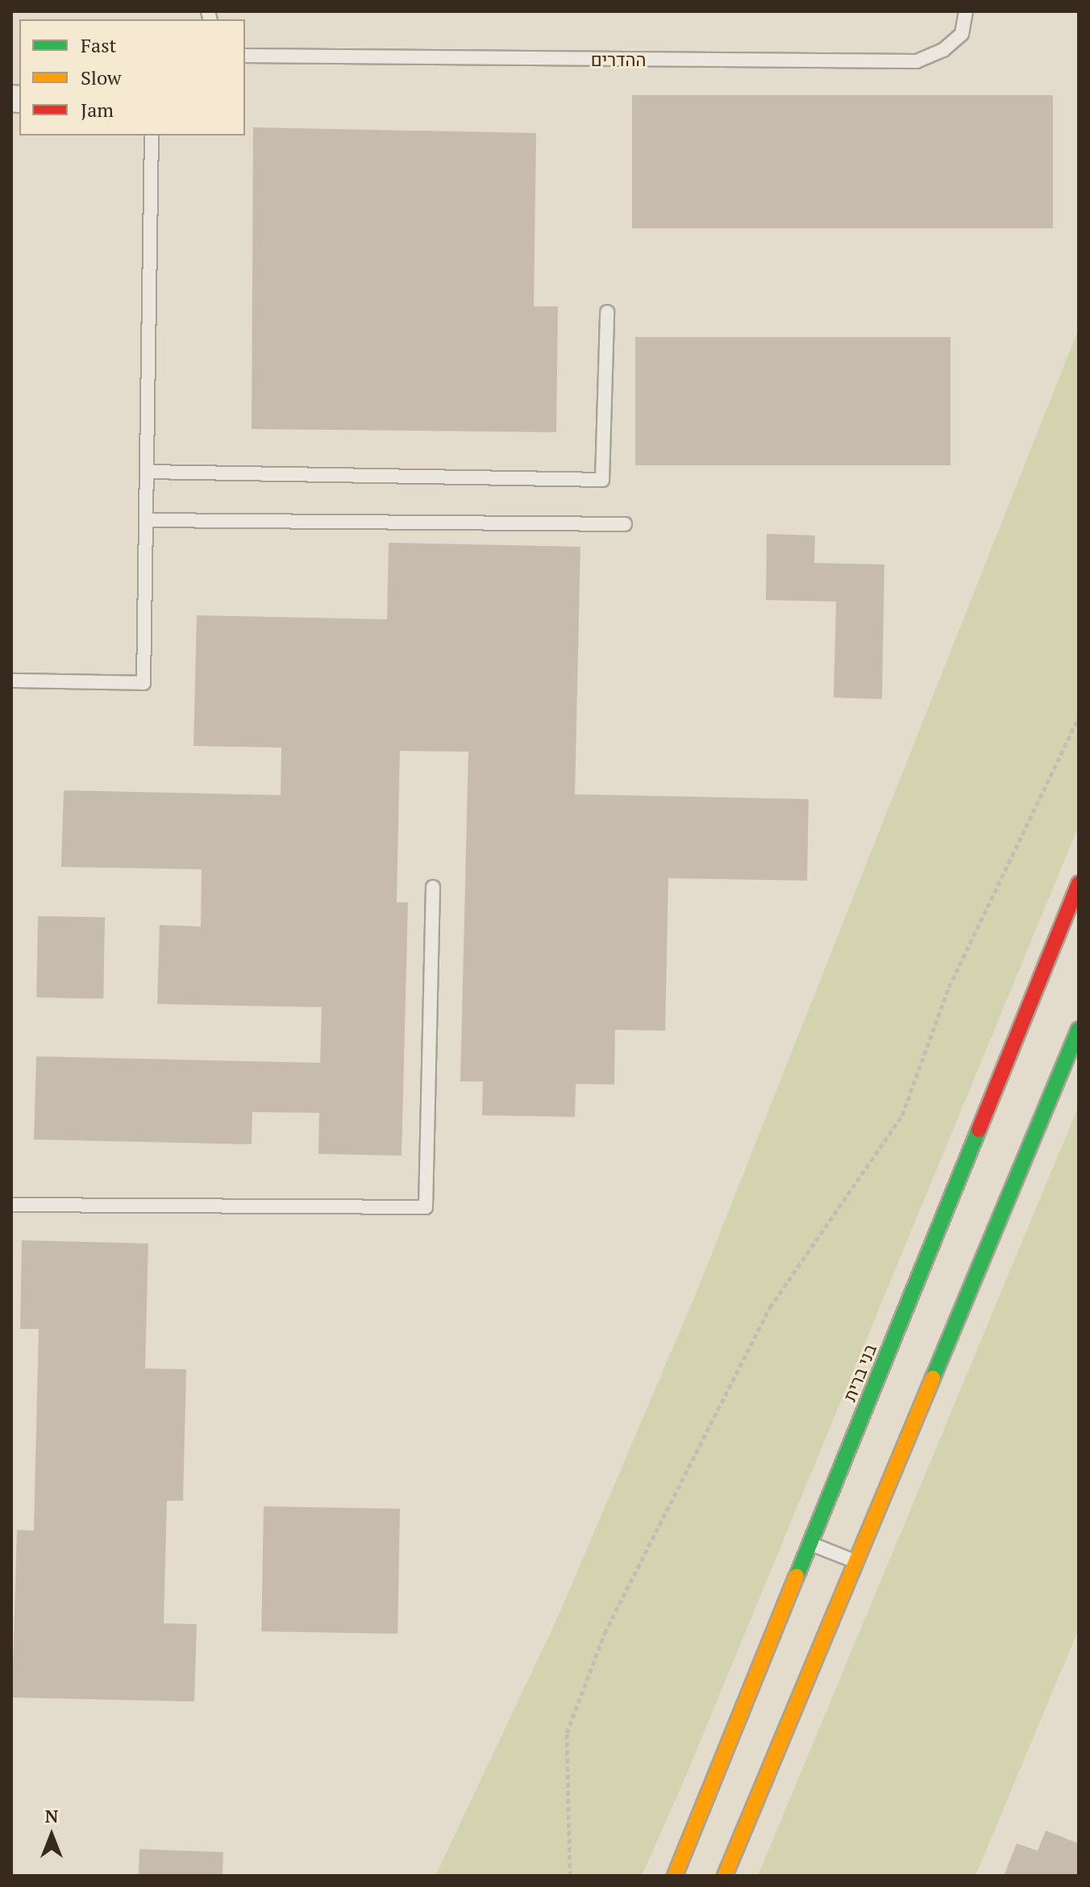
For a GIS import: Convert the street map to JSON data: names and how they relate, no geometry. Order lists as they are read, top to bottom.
{
  "streets": {
    "main road": ["בני ברית"],
    "lane": ["ההדרים"]
  },
  "legend": ["Fast", "Slow", "Jam"],
  "north": "top"
}
